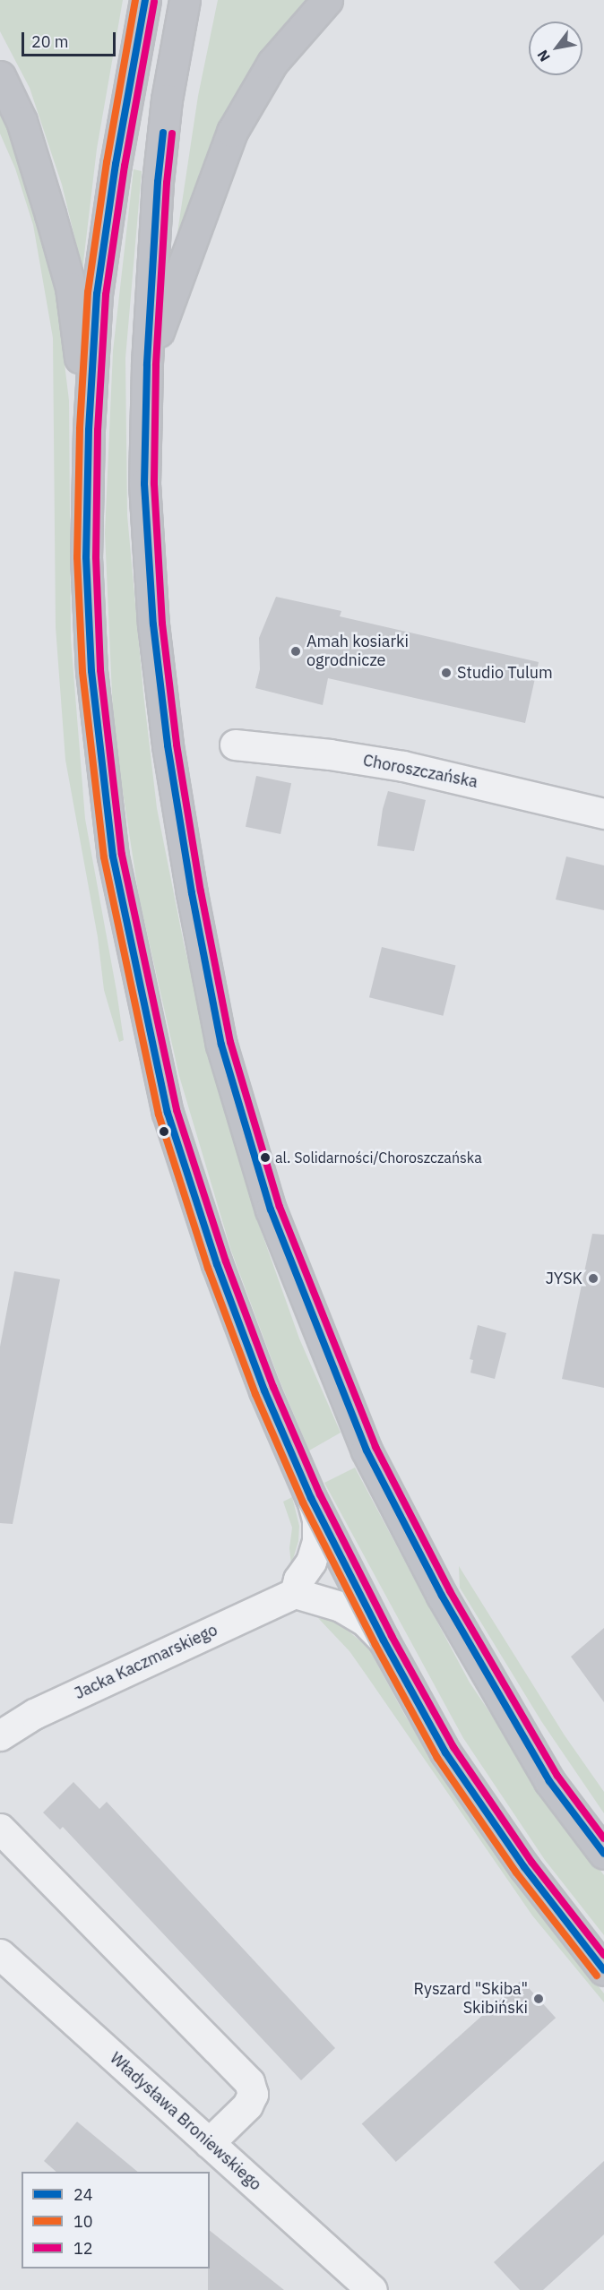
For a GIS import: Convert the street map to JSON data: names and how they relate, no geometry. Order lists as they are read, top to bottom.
{
  "streets": {
    "street": ["Choroszczańska", "Jacka Kaczmarskiego", "Władysława Broniewskiego"]
  },
  "places": [
    "Amah kosiarki ogrodnicze",
    "Studio Tulum",
    "al. Solidarności/Choroszczańska",
    "JYSK",
    "Ryszard \"Skiba\" Skibiński"
  ],
  "lines": ["transit line 24", "transit line 10", "transit line 12"],
  "legend": ["24", "10", "12"],
  "scale_bar": "20 m",
  "north": "bottom left"
}
